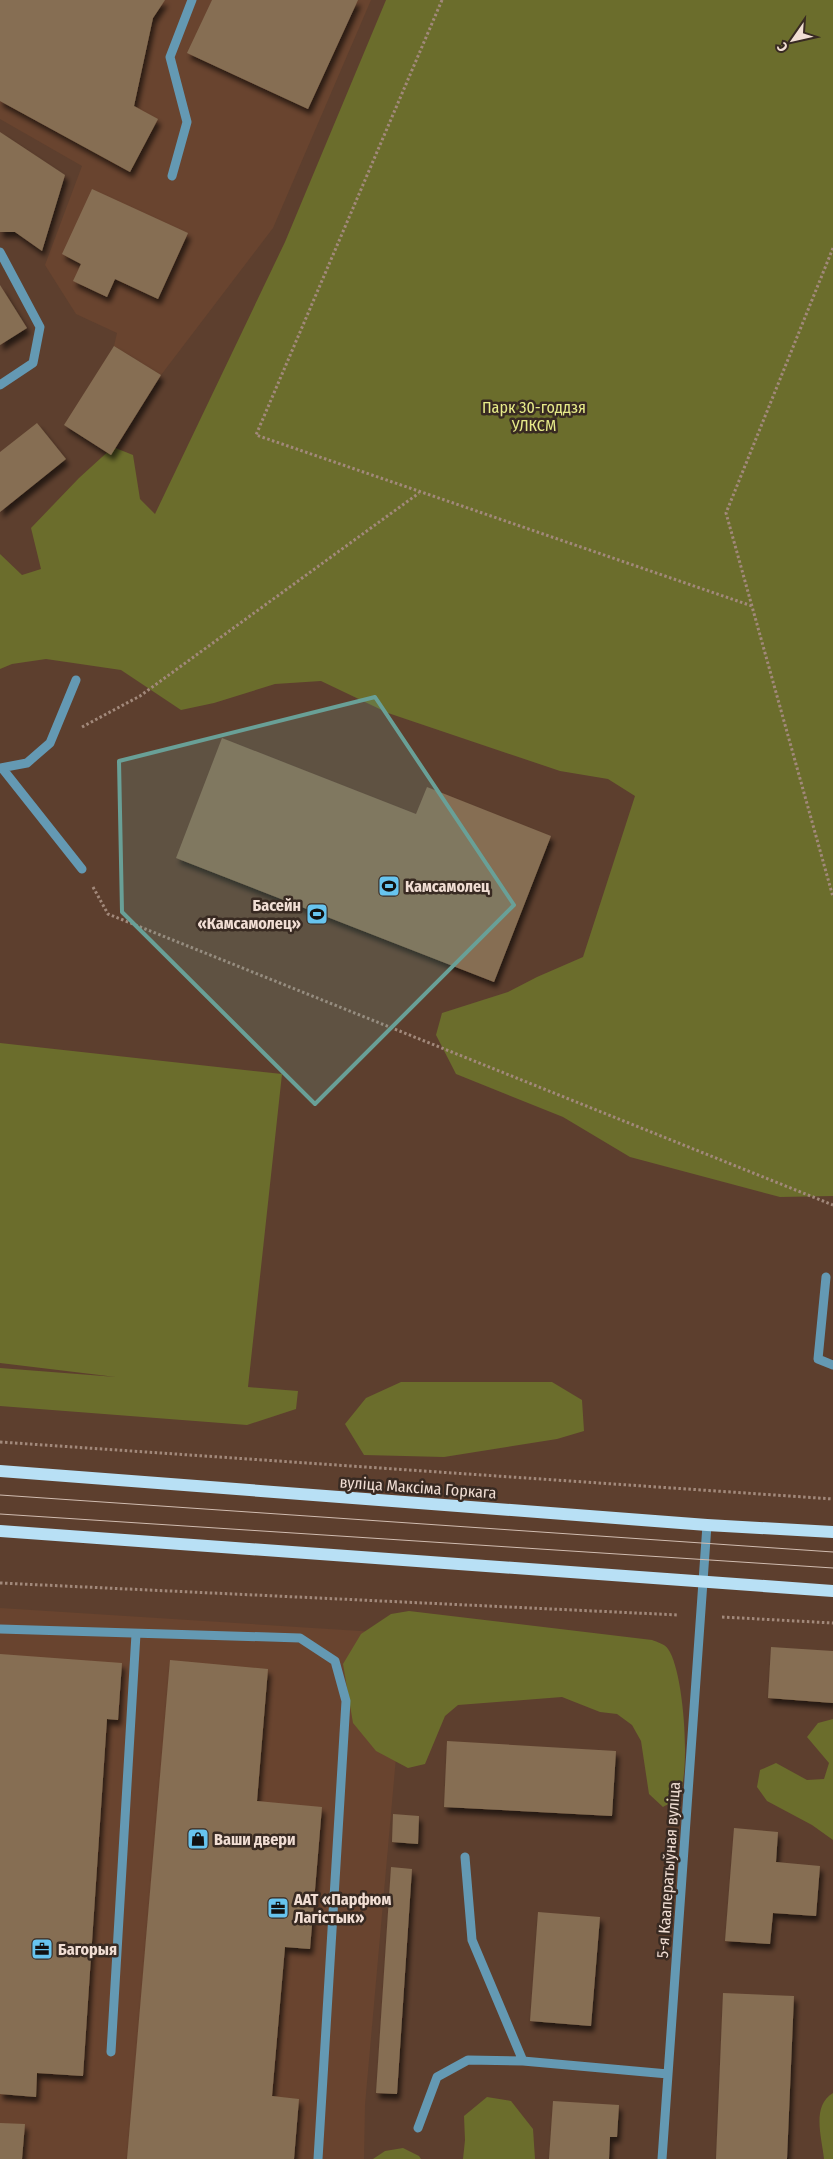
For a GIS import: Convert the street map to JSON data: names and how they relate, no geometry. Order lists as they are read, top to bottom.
{
  "streets": {
    "main road": ["вуліца Максіма Горкага"],
    "street": ["5-я Кааператыўная вуліца"]
  },
  "crossings": [
    ["вуліца Максіма Горкага", "5-я Кааператыўная вуліца"]
  ],
  "parks": ["Парк 30-годдзя УЛКСМ"],
  "places": {
    "sports": ["Камсамолец", "Басейн «Камсамолец»"],
    "shop": ["Ваши двери"],
    "office": ["ААТ «Парфюм Лагістык»", "Багорыя"]
  },
  "north": "bottom left"
}
